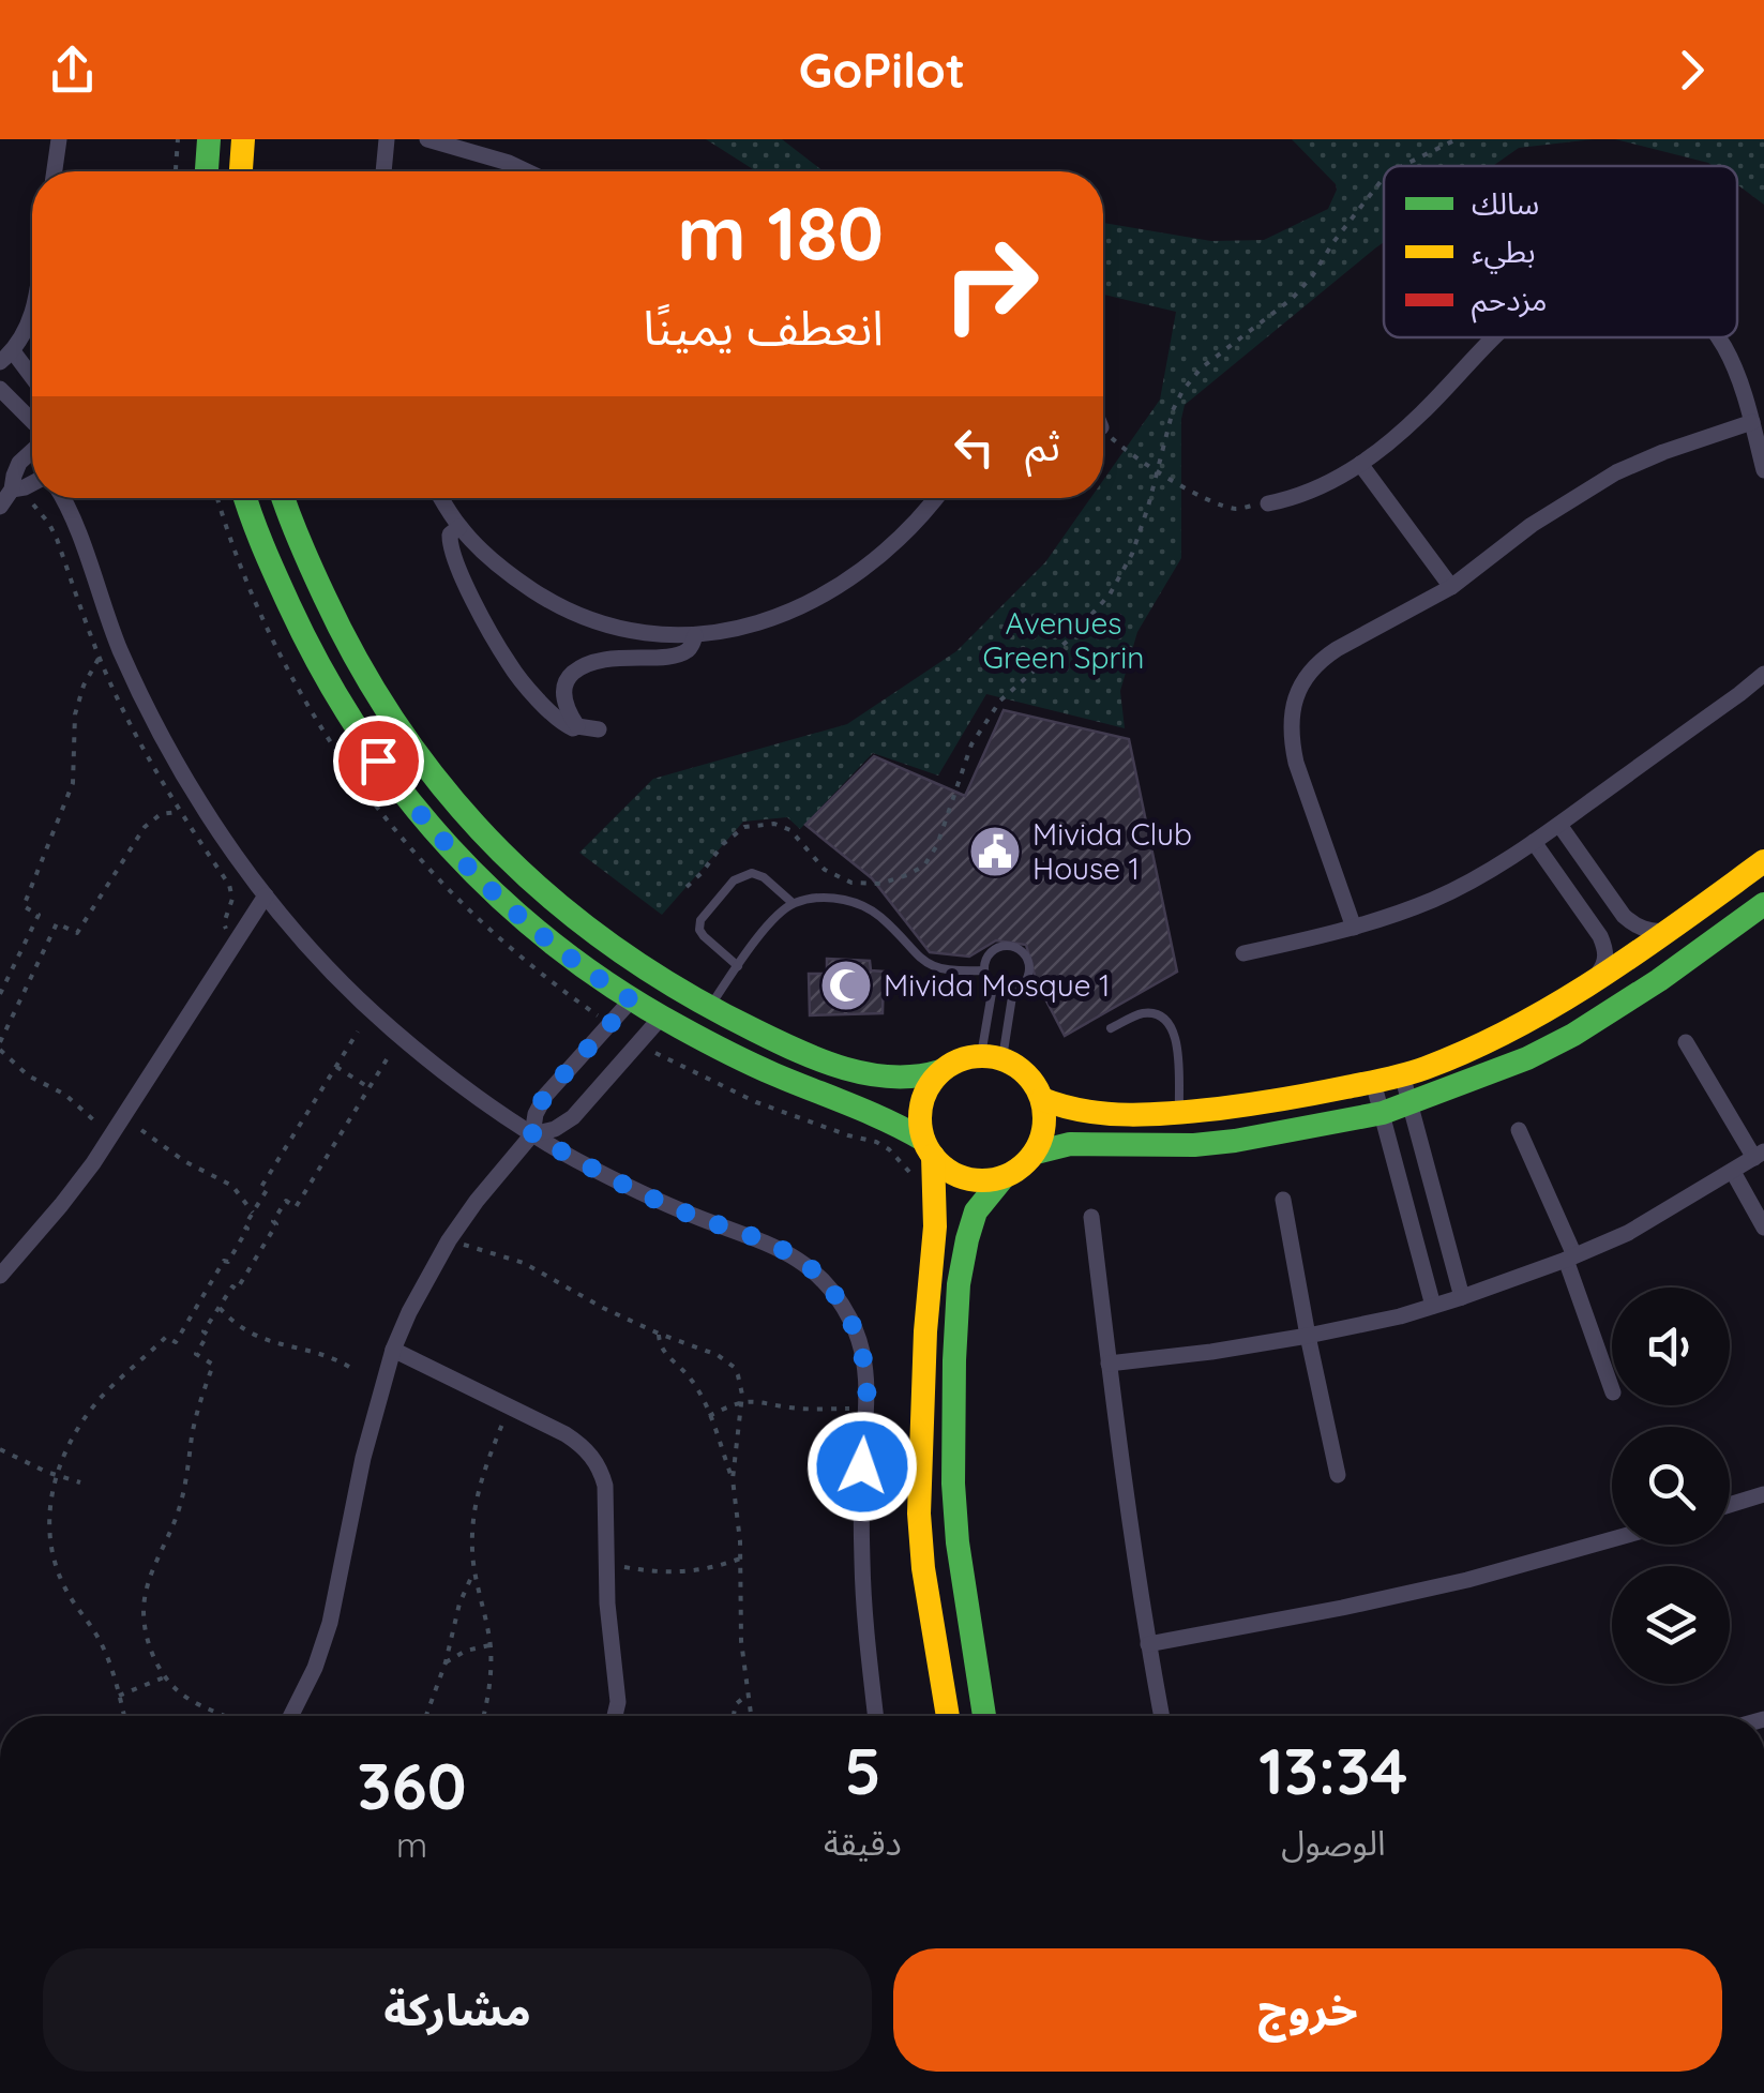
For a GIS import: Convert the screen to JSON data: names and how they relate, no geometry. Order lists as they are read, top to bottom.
{
  "parks": ["Avenues Green Sprin"],
  "places": {
    "public building": ["Mivida Club House 1"],
    "mosque": ["Mivida Mosque 1"]
  },
  "legend": ["سالك", "بطيء", "مزدحم"],
  "page": {
    "header": "GoPilot",
    "turn": ["180 m", "انعطف يمينًا"],
    "then": "ثم",
    "eta": [
      "13:34",
      "الوصول",
      "5",
      "دقيقة",
      "360",
      "m"
    ],
    "buttons": ["خروج", "مشاركة"]
  }
}
